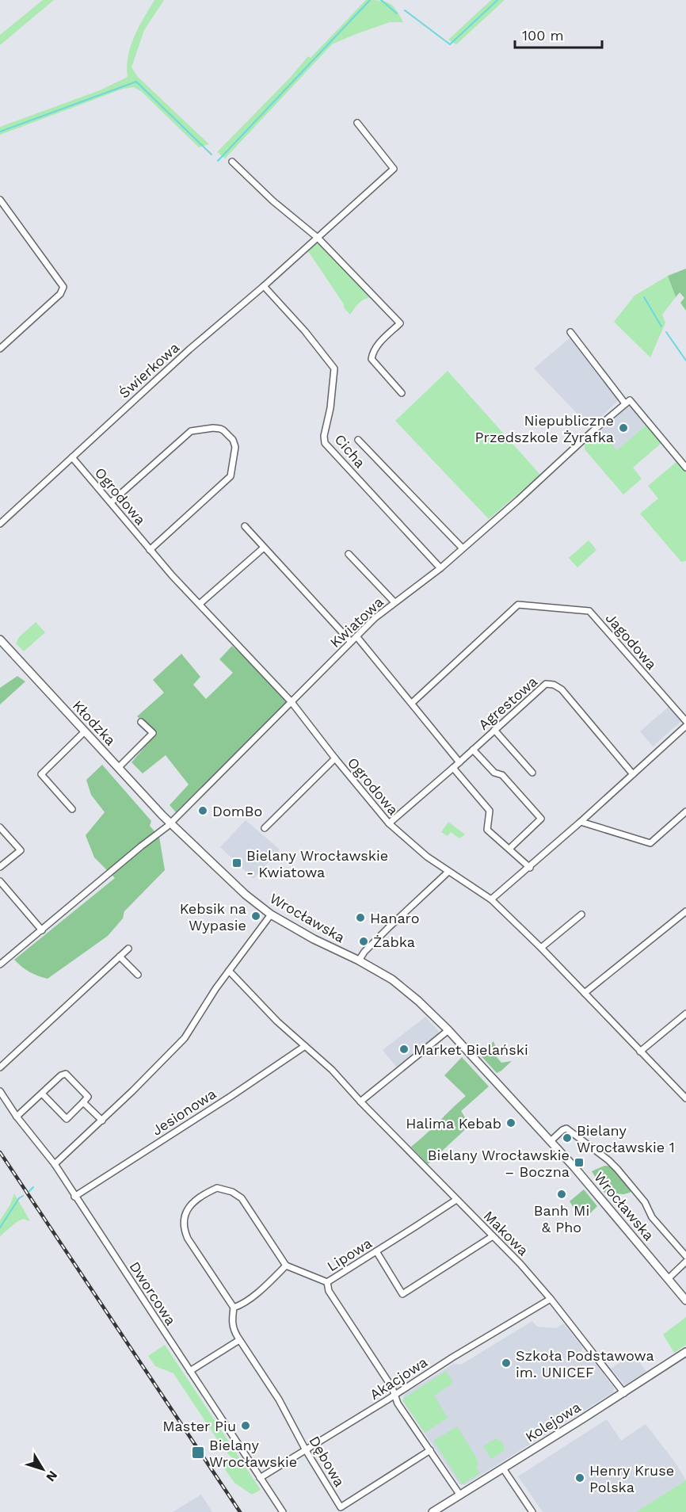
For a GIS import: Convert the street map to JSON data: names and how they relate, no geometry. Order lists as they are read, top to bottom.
{
  "streets": {
    "main road": ["Kłodzka", "Wrocławska", "Kolejowa"],
    "street": [
      "Świerkowa",
      "Cicha",
      "Ogrodowa",
      "Kwiatowa",
      "Jagodowa",
      "Agrestowa",
      "Jesionowa",
      "Makowa",
      "Lipowa",
      "Dworcowa",
      "Akacjowa",
      "Dębowa"
    ]
  },
  "crossings": [
    ["Świerkowa", "Cicha"],
    ["Świerkowa", "Ogrodowa"],
    ["Cicha", "Kwiatowa"],
    ["Ogrodowa", "Kwiatowa"],
    ["Ogrodowa", "Agrestowa"],
    ["Kwiatowa", "Kłodzka"],
    ["Kwiatowa", "Wrocławska"],
    ["Kłodzka", "Wrocławska"],
    ["Jesionowa", "Makowa"],
    ["Jesionowa", "Dworcowa"],
    ["Makowa", "Lipowa"],
    ["Makowa", "Akacjowa"],
    ["Makowa", "Kolejowa"],
    ["Dworcowa", "Akacjowa"],
    ["Akacjowa", "Dębowa"]
  ],
  "places": {
    "other": [
      "Niepubliczne Przedszkole Żyrafka",
      "DomBo",
      "Kebsik na Wypasie",
      "Hanaro",
      "Żabka",
      "Market Bielański",
      "Halima Kebab",
      "Bielany Wrocławskie 1",
      "Banh Mi & Pho",
      "Szkoła Podstawowa im. UNICEF",
      "Master Piu",
      "Henry Kruse Polska"
    ],
    "transit": ["Bielany Wrocławskie - Kwiatowa", "Bielany Wrocławskie – Boczna", "Bielany Wrocławskie"]
  },
  "scale_bar": "100 m",
  "north": "bottom right"
}
